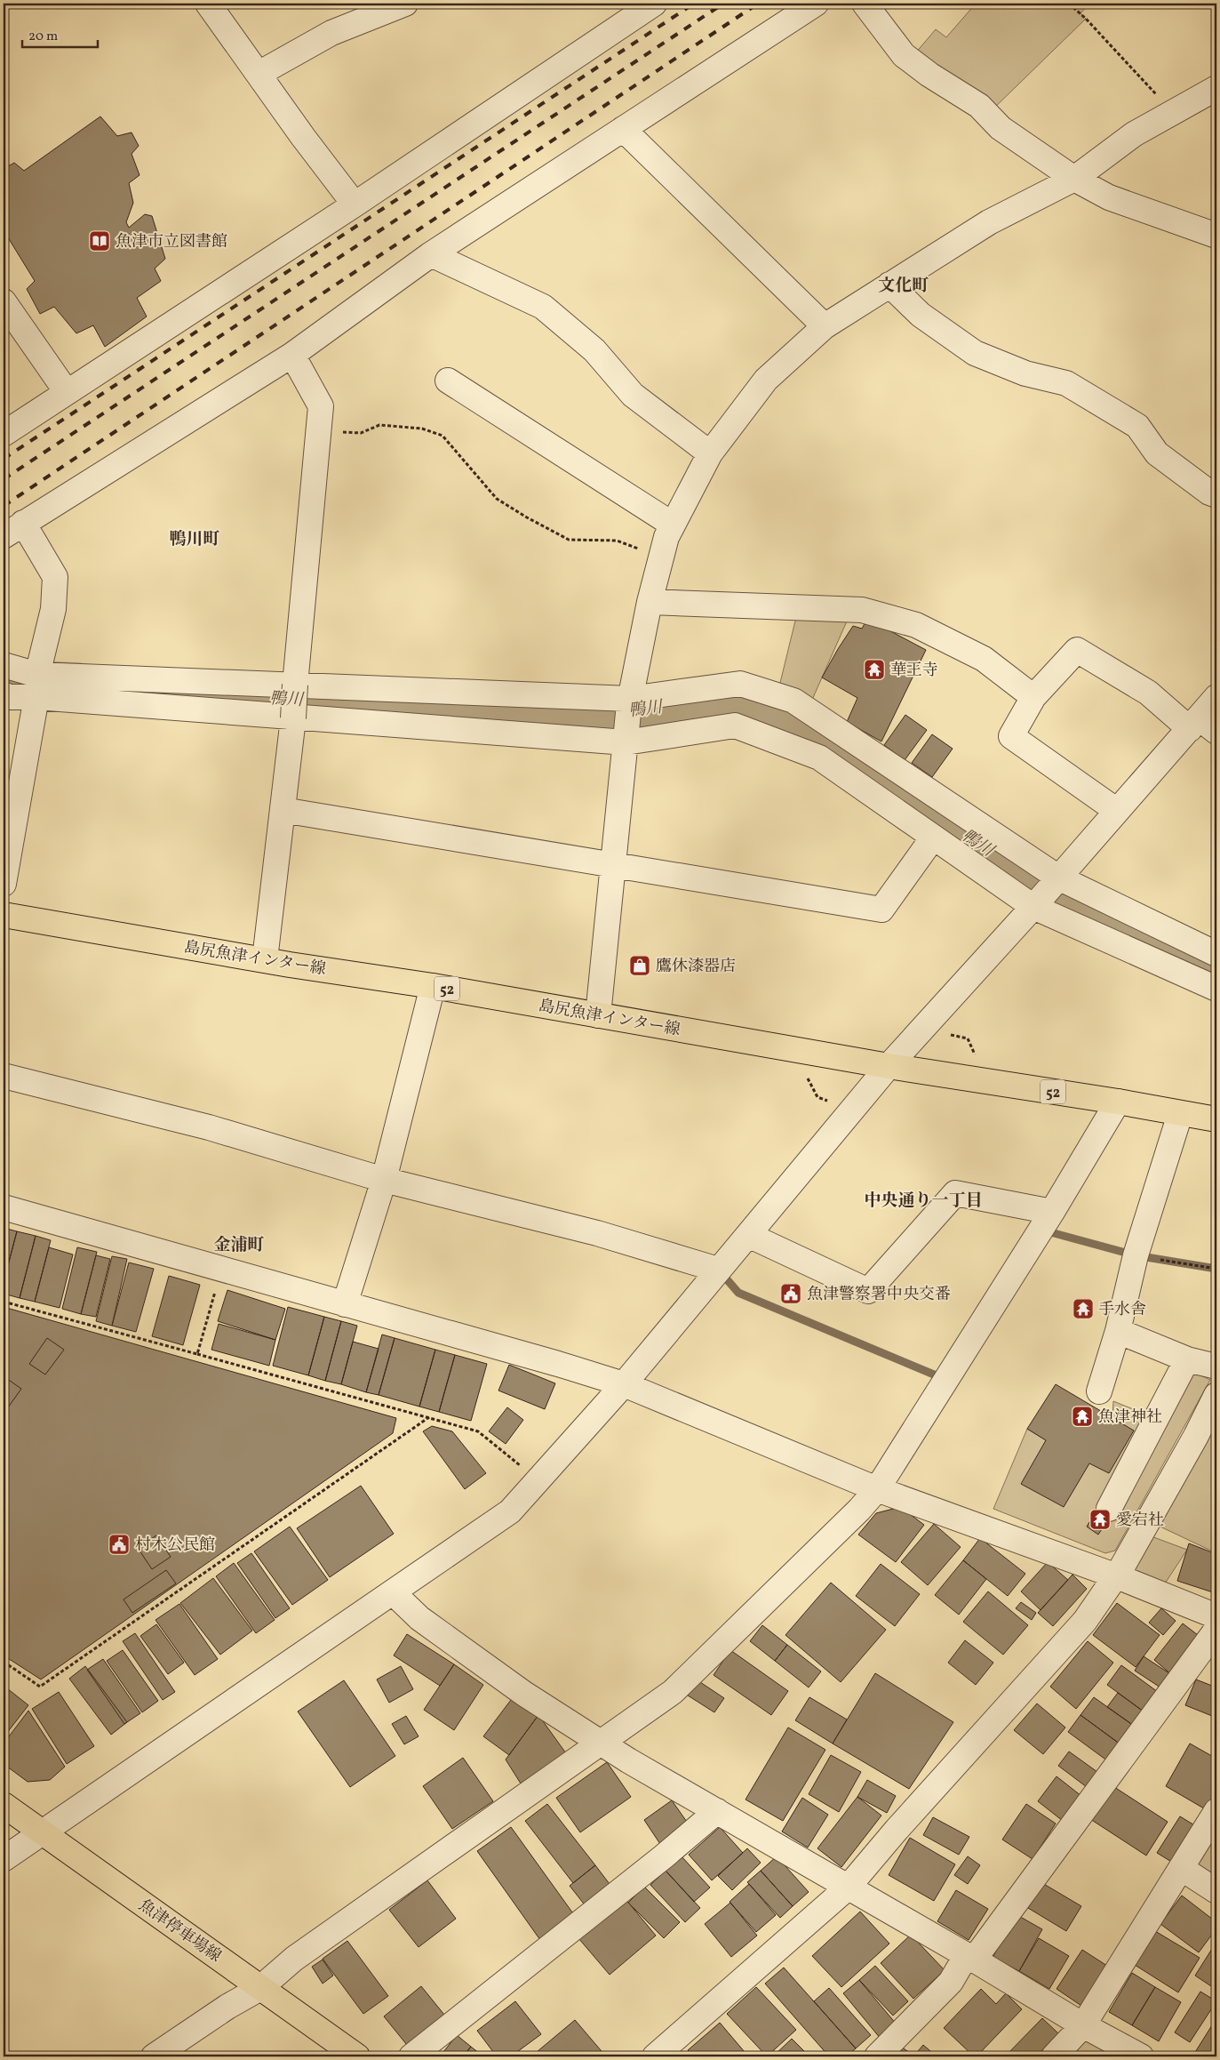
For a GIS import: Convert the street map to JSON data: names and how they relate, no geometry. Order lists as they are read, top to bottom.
{
  "streets": {
    "main road": ["島尻魚津インター線", "52", "魚津停車場線"]
  },
  "districts": [
    "文化町",
    "鴨川町",
    "中央通り一丁目",
    "金浦町"
  ],
  "water": ["鴨川"],
  "places": {
    "library": ["魚津市立図書館"],
    "temple": [
      "華王寺",
      "手水舎",
      "魚津神社",
      "愛宕社"
    ],
    "shop": ["鷹休漆器店"],
    "public building": ["魚津警察署中央交番", "村木公民館"]
  },
  "scale_bar": "20 m"
}
